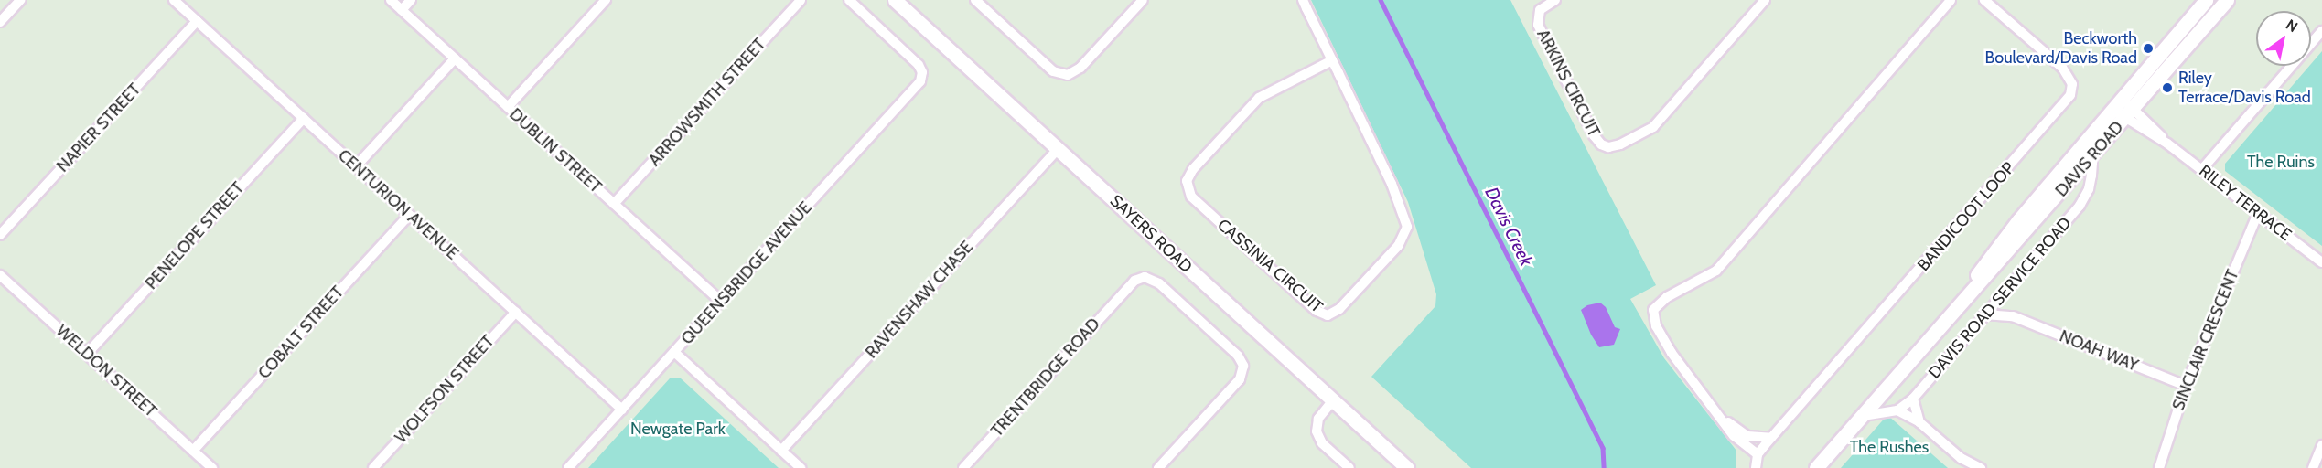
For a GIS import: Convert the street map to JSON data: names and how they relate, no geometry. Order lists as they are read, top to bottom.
{
  "streets": {
    "main road": ["DAVIS ROAD", "SAYERS ROAD"],
    "street": [
      "ARKINS CIRCUIT",
      "ARROWSMITH STREET",
      "NAPIER STREET",
      "DUBLIN STREET",
      "RILEY TERRACE",
      "CENTURION AVENUE",
      "BANDICOOT LOOP",
      "PENELOPE STREET",
      "CASSINIA CIRCUIT",
      "QUEENSBRIDGE AVENUE",
      "DAVIS ROAD SERVICE ROAD",
      "RAVENSHAW CHASE",
      "COBALT STREET",
      "SINCLAIR CRESCENT",
      "NOAH WAY",
      "WELDON STREET",
      "TRENTBRIDGE ROAD",
      "WOLFSON STREET"
    ]
  },
  "crossings": [
    ["ARROWSMITH STREET", "DUBLIN STREET"],
    ["NAPIER STREET", "CENTURION AVENUE"],
    ["DUBLIN STREET", "QUEENSBRIDGE AVENUE"],
    ["DAVIS ROAD", "RILEY TERRACE"],
    ["DAVIS ROAD", "DAVIS ROAD SERVICE ROAD"],
    ["RILEY TERRACE", "SINCLAIR CRESCENT"],
    ["CENTURION AVENUE", "PENELOPE STREET"],
    ["CENTURION AVENUE", "QUEENSBRIDGE AVENUE"],
    ["CENTURION AVENUE", "COBALT STREET"],
    ["CENTURION AVENUE", "WOLFSON STREET"],
    ["SAYERS ROAD", "RAVENSHAW CHASE"],
    ["PENELOPE STREET", "WELDON STREET"],
    ["DAVIS ROAD SERVICE ROAD", "NOAH WAY"],
    ["COBALT STREET", "WELDON STREET"],
    ["SINCLAIR CRESCENT", "NOAH WAY"]
  ],
  "water": ["Davis Creek"],
  "parks": ["The Ruins", "Newgate Park", "The Rushes"],
  "places": ["Beckworth Boulevard/Davis Road", "Riley Terrace/Davis Road"],
  "north": "top right"
}
